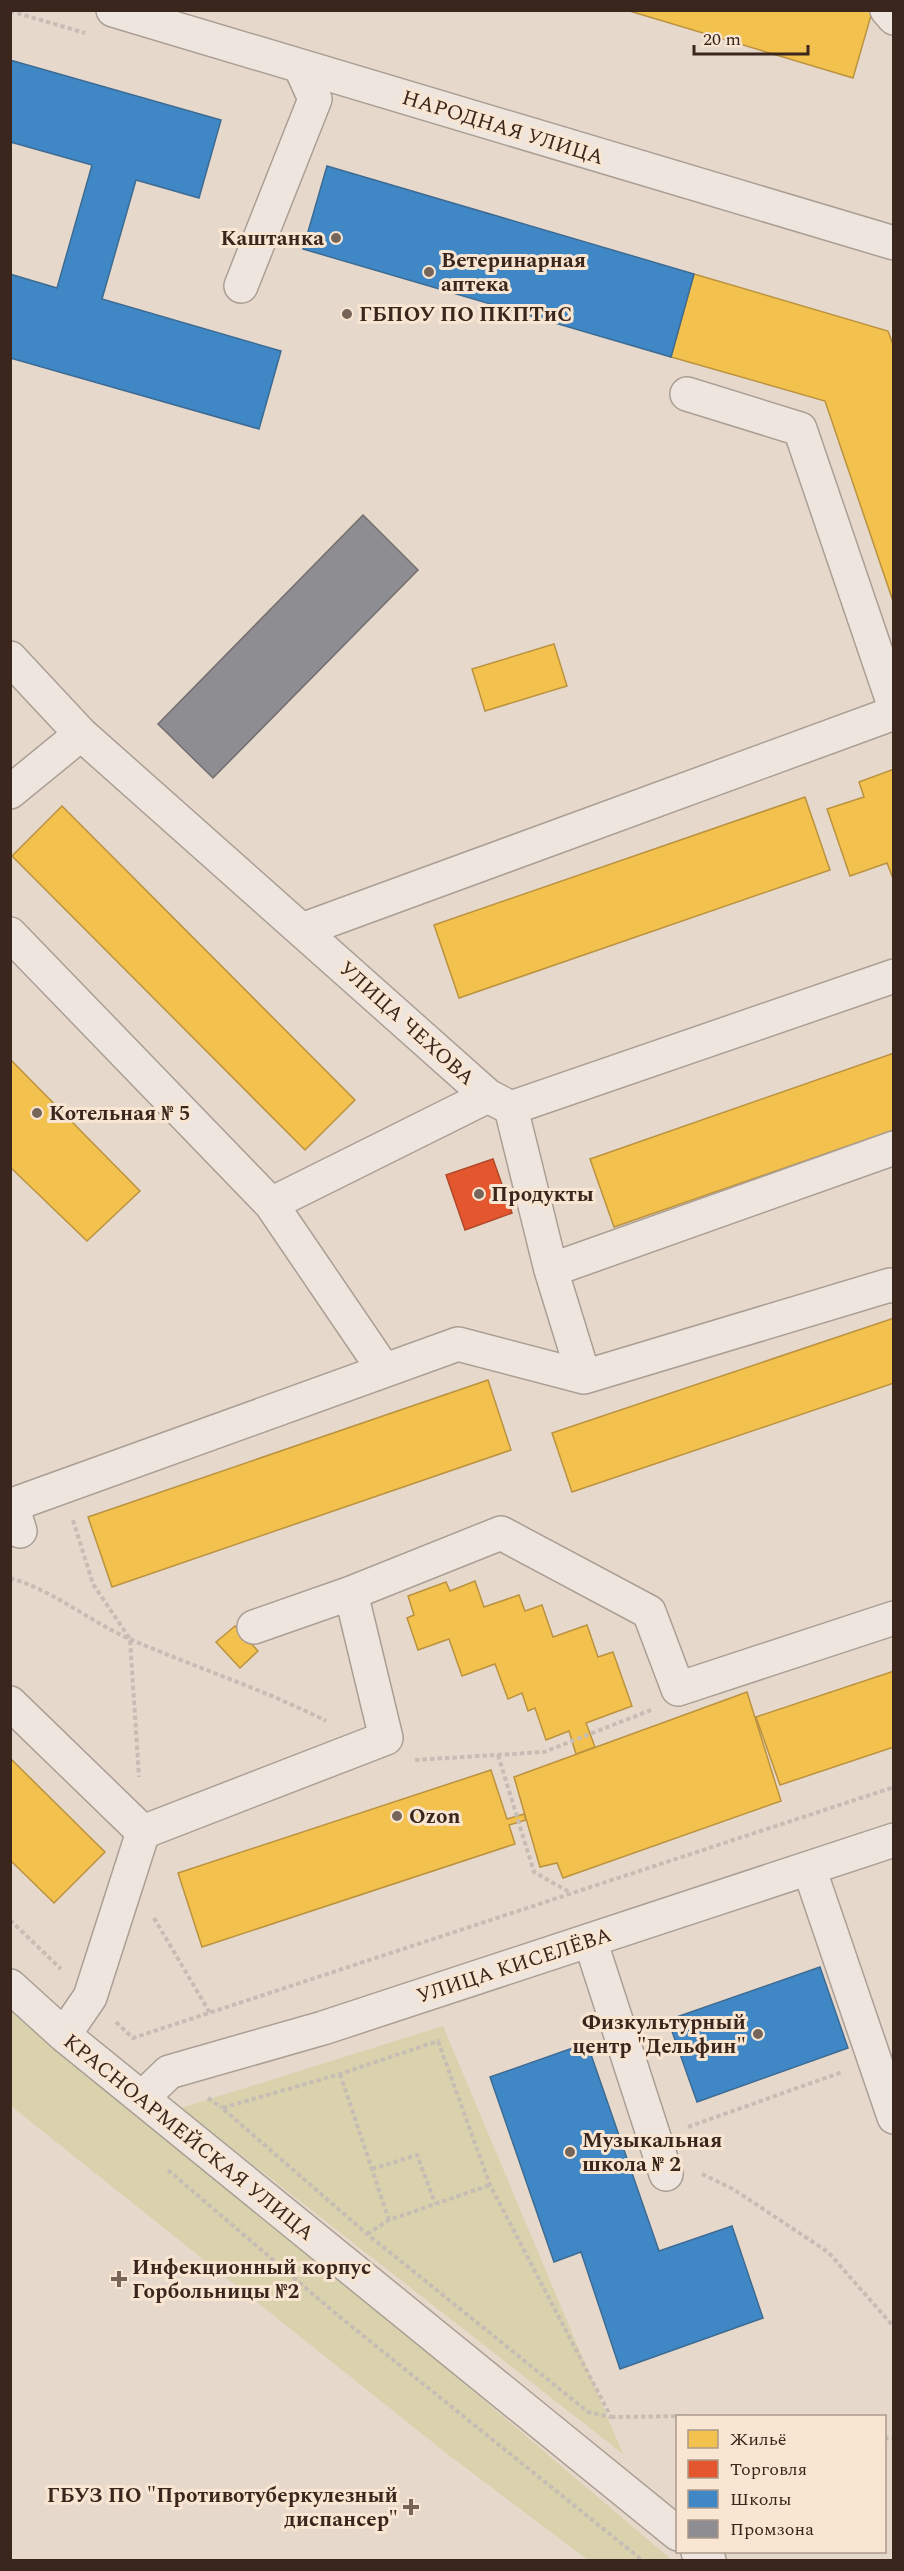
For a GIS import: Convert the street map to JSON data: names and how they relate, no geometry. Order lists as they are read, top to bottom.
{
  "streets": {
    "street": [
      "НАРОДНАЯ УЛИЦА",
      "УЛИЦА ЧЕХОВА",
      "УЛИЦА КИСЕЛЁВА",
      "КРАСНОАРМЕЙСКАЯ УЛИЦА"
    ]
  },
  "crossings": [
    ["УЛИЦА КИСЕЛЁВА", "КРАСНОАРМЕЙСКАЯ УЛИЦА"]
  ],
  "places": {
    "other": [
      "Каштанка",
      "Ветеринарная аптека",
      "ГБПОУ ПО ПКПТиС",
      "Котельная № 5",
      "Продукты",
      "Ozon",
      "Физкультурный центр \"Дельфин\"",
      "Музыкальная школа № 2"
    ],
    "health": ["Инфекционный корпус Горбольницы №2", "ГБУЗ ПО \"Противотуберкулезный диспансер\""]
  },
  "legend": [
    "Жильё",
    "Торговля",
    "Школы",
    "Промзона"
  ],
  "scale_bar": "20 m"
}
